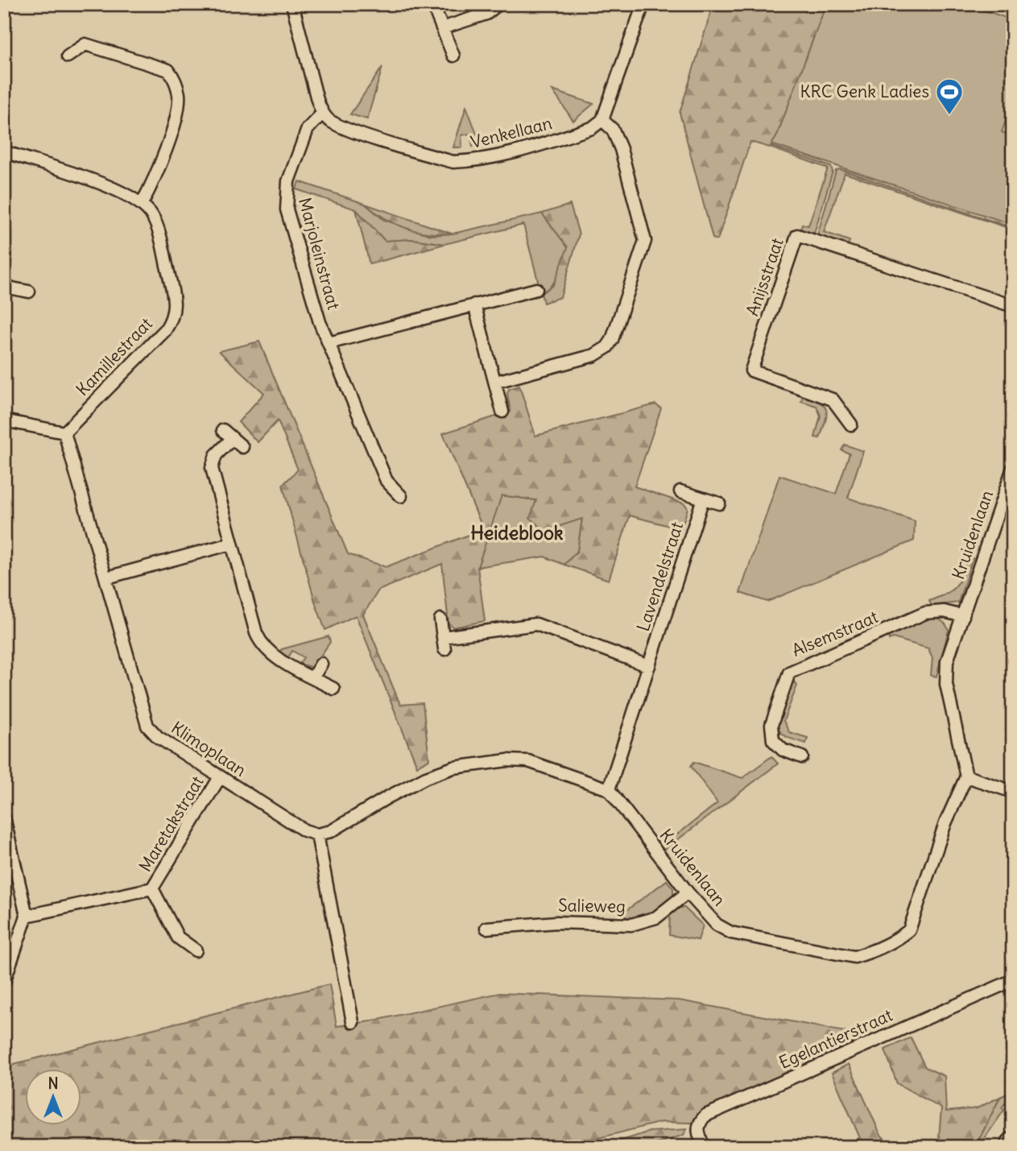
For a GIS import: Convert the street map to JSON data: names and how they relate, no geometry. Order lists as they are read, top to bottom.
{
  "streets": {
    "street": [
      "Venkellaan",
      "Marjoleinstraat",
      "Anijsstraat",
      "Kamillestraat",
      "Kruidenlaan",
      "Lavendelstraat",
      "Alsemstraat",
      "Klimoplaan",
      "Maretakstraat",
      "Salieweg",
      "Egelantierstraat"
    ]
  },
  "crossings": [
    ["Venkellaan", "Marjoleinstraat"],
    ["Kamillestraat", "Klimoplaan"],
    ["Kruidenlaan", "Lavendelstraat"],
    ["Kruidenlaan", "Alsemstraat"],
    ["Kruidenlaan", "Salieweg"],
    ["Klimoplaan", "Maretakstraat"]
  ],
  "districts": ["Heideblook"],
  "places": {
    "sports": ["KRC Genk Ladies"]
  },
  "north": "top"
}
